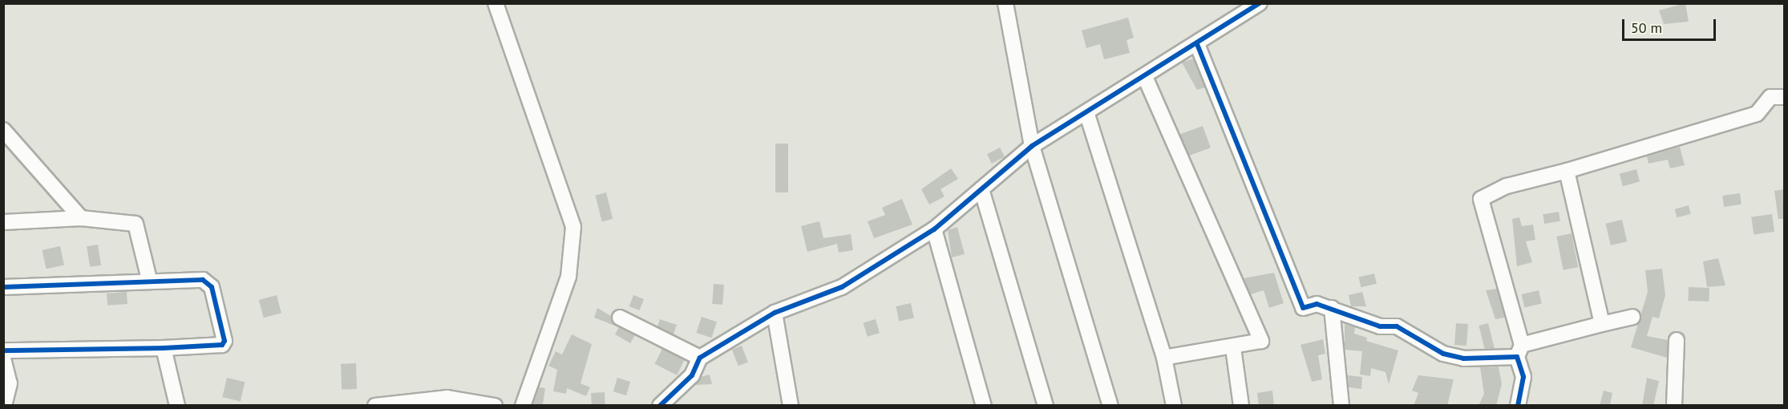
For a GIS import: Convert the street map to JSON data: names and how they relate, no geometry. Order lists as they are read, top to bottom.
{
  "scale_bar": "50 m"
}
